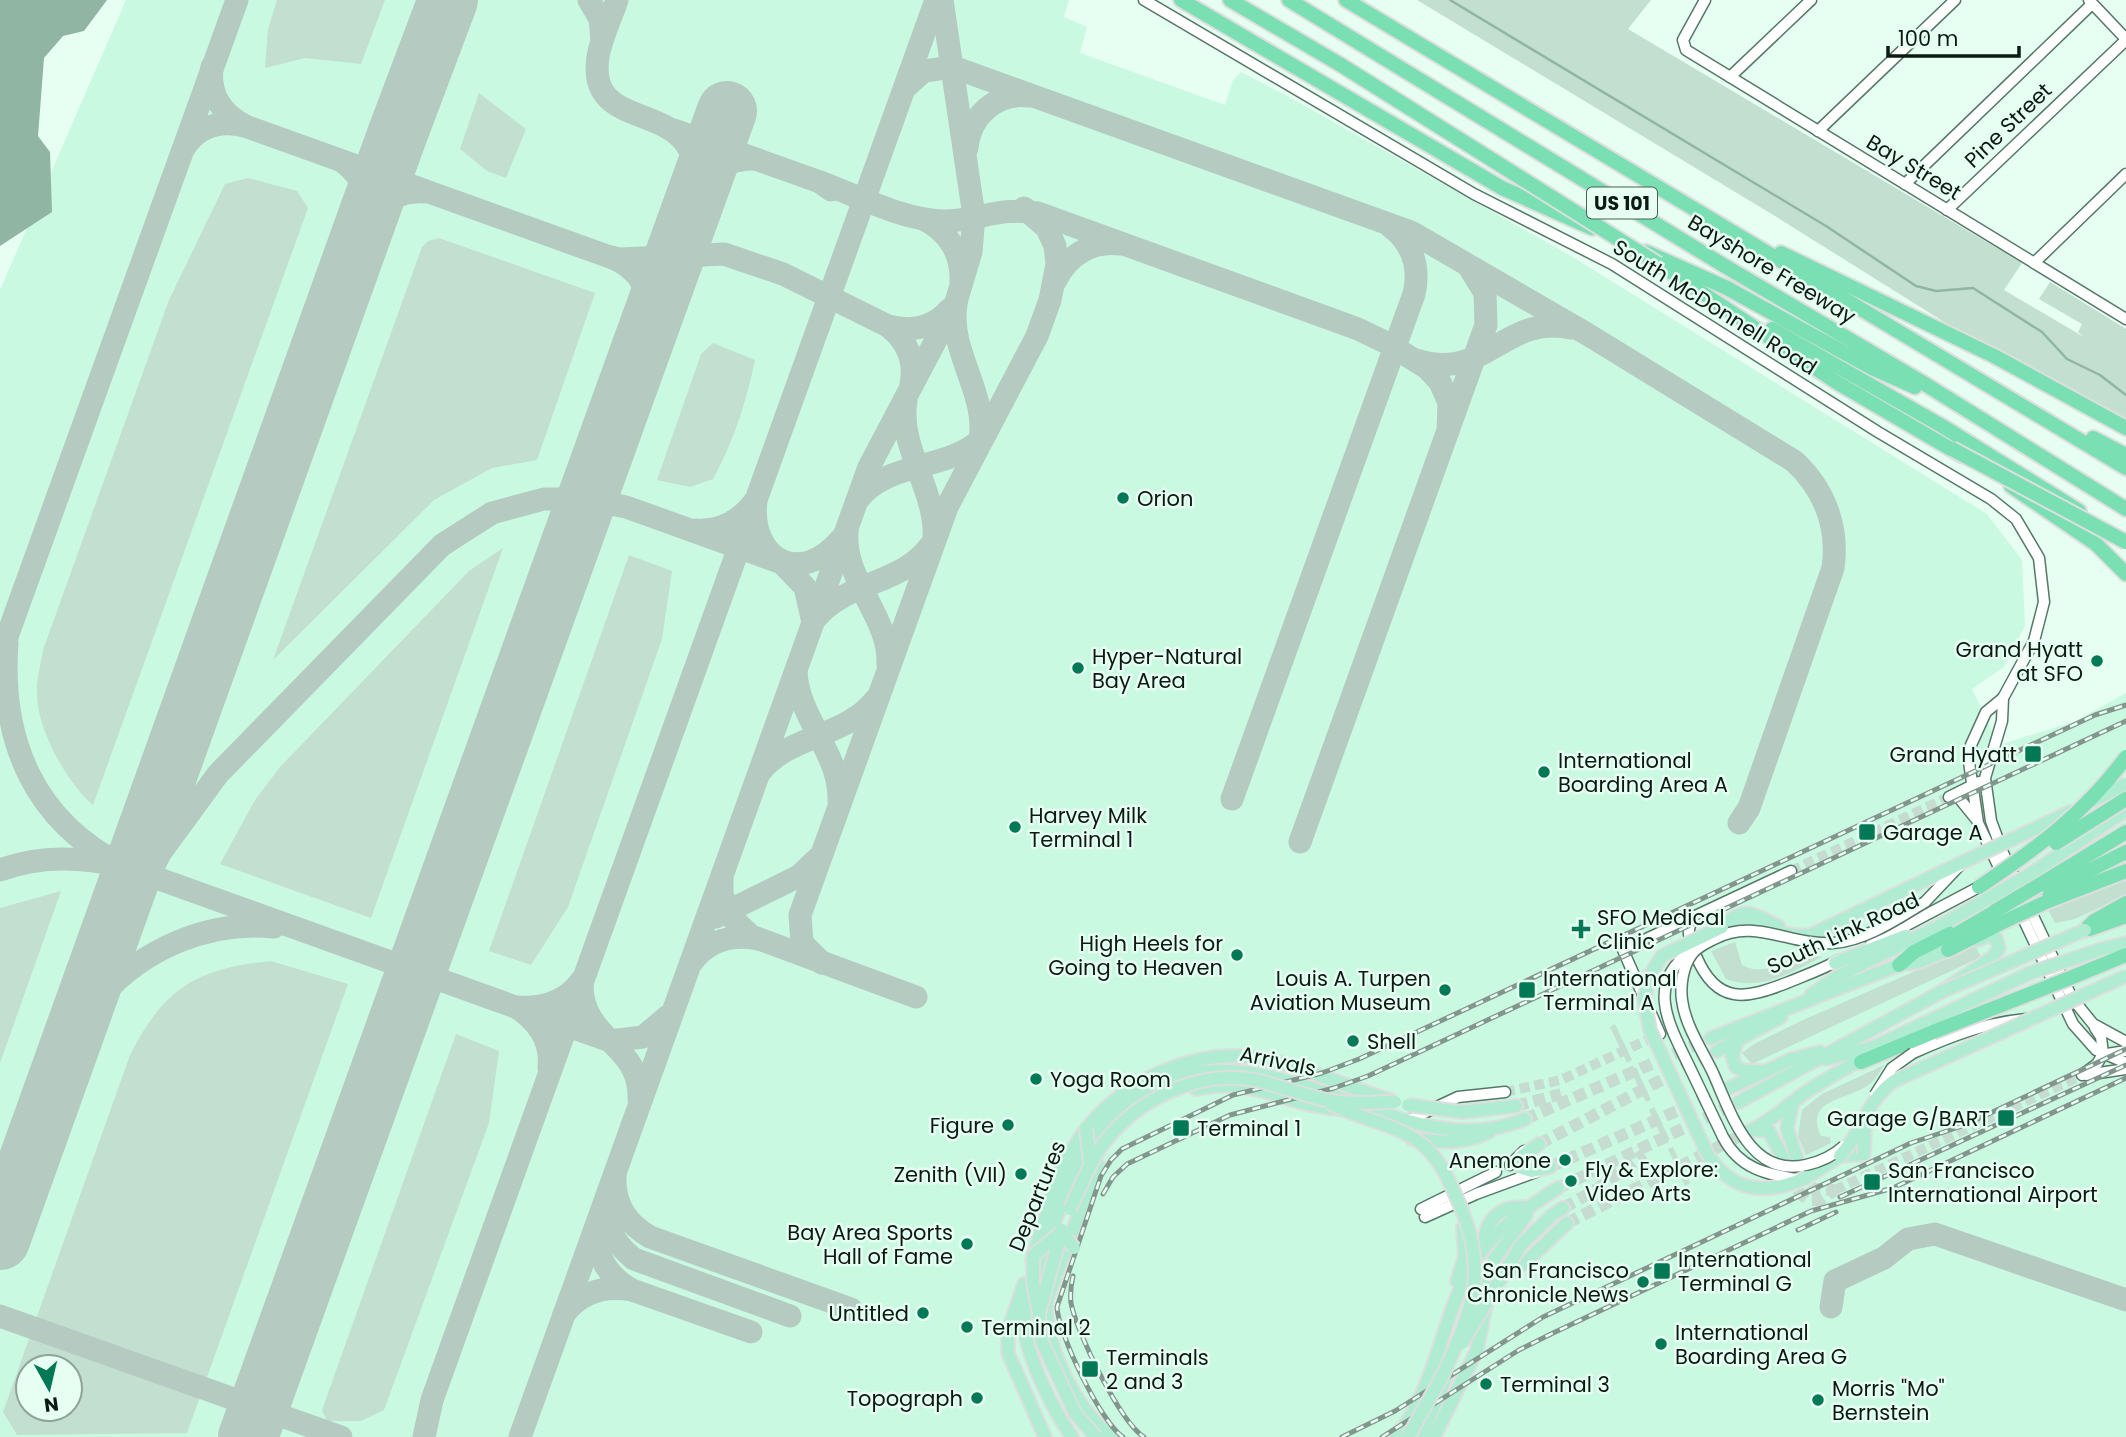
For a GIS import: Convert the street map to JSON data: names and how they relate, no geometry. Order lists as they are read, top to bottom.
{
  "streets": {
    "highway": ["US 101", "Bayshore Freeway"],
    "main road": ["Arrivals", "Departures"],
    "street": [
      "Pine Street",
      "Bay Street",
      "South McDonnell Road",
      "South Link Road"
    ]
  },
  "crossings": [
    ["Pine Street", "Bay Street"],
    ["Arrivals", "Departures"]
  ],
  "places": {
    "other": [
      "Orion",
      "Grand Hyatt at SFO",
      "Hyper-Natural Bay Area",
      "International Boarding Area A",
      "Harvey Milk Terminal 1",
      "High Heels for Going to Heaven",
      "Louis A. Turpen Aviation Museum",
      "Shell",
      "Yoga Room",
      "Figure",
      "Anemone",
      "Zenith (VII)",
      "Fly & Explore: Video Arts",
      "Bay Area Sports Hall of Fame",
      "San Francisco Chronicle News",
      "Untitled",
      "Terminal 2",
      "International Boarding Area G",
      "Terminal 3",
      "Topograph",
      "Morris \"Mo\" Bernstein"
    ],
    "transit": [
      "Grand Hyatt",
      "Garage A",
      "International Terminal A",
      "Garage G/BART",
      "Terminal 1",
      "San Francisco International Airport",
      "International Terminal G",
      "Terminals 2 and 3"
    ],
    "health": ["SFO Medical Clinic"]
  },
  "scale_bar": "100 m",
  "north": "bottom"
}
